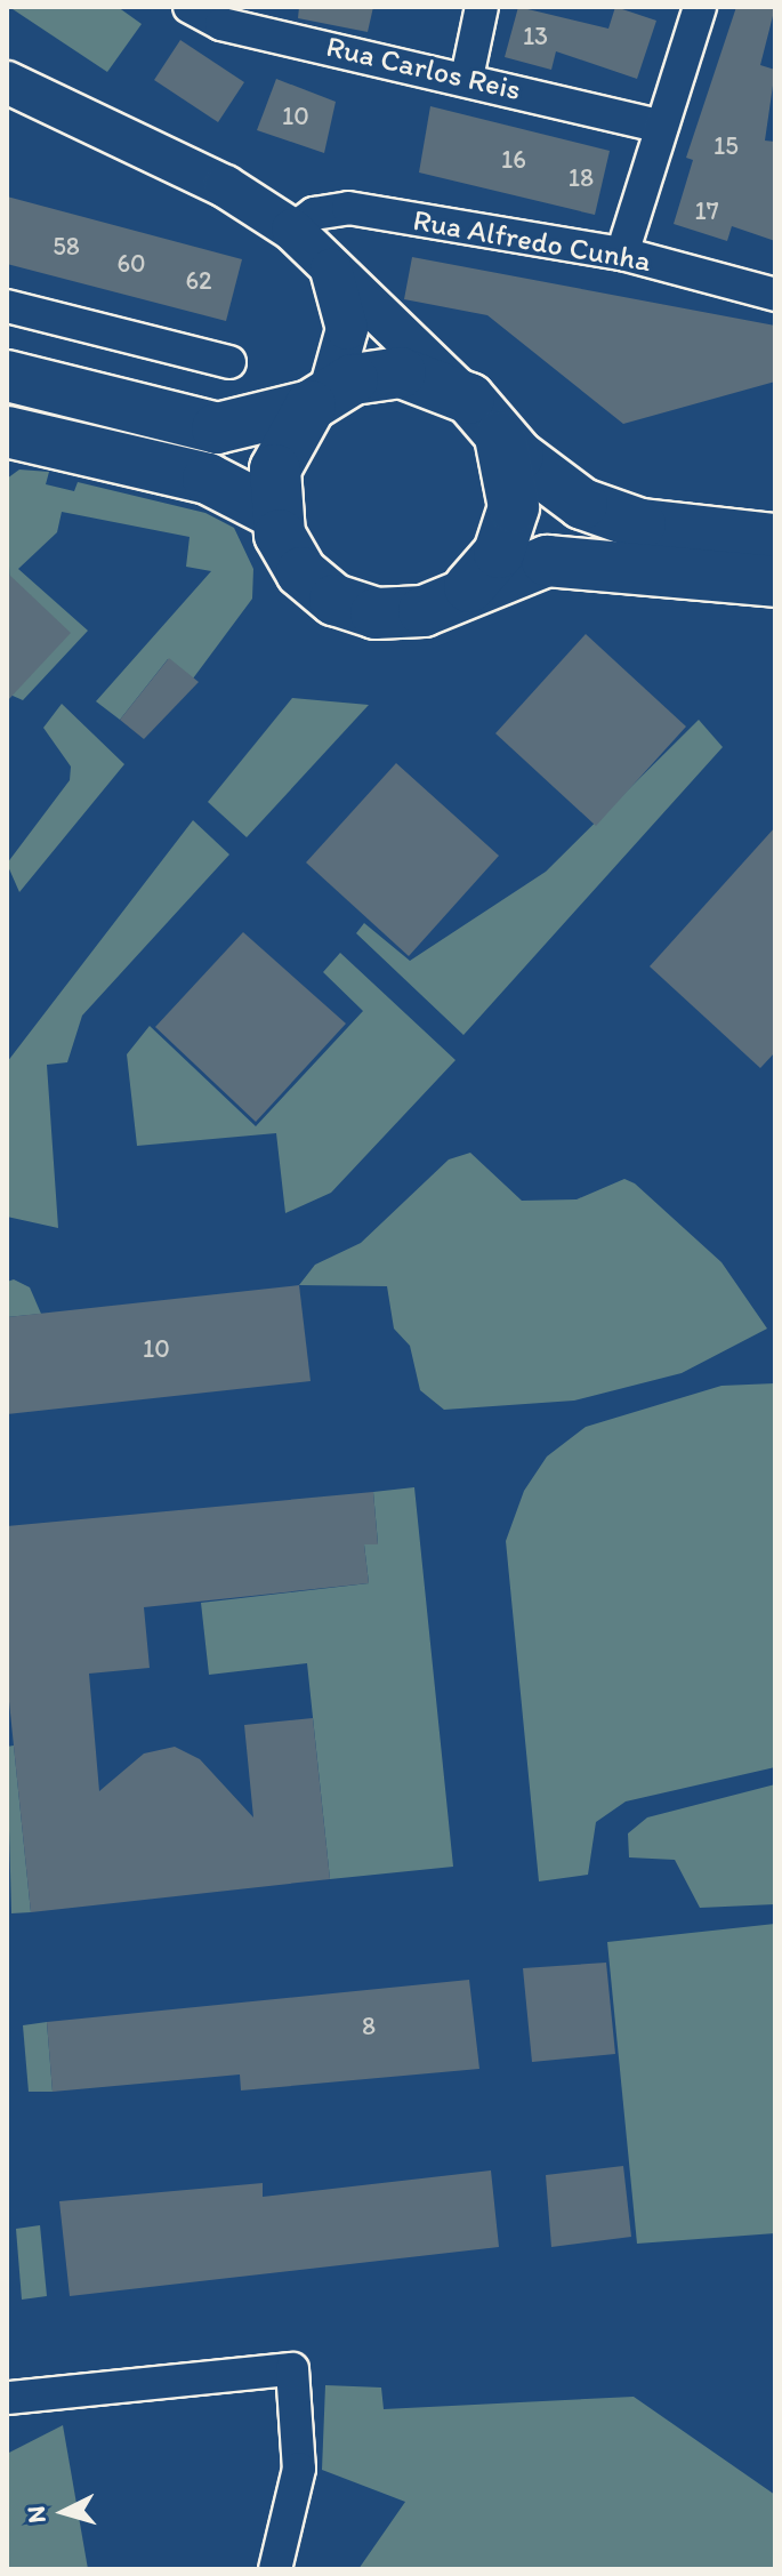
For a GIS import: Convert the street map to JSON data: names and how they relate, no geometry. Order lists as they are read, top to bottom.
{
  "streets": {
    "street": ["Rua Carlos Reis", "Rua Alfredo Cunha"]
  },
  "house_numbers": [
    "13",
    "10",
    "15",
    "16",
    "18",
    "17",
    "58",
    "60",
    "62",
    "10",
    "8"
  ],
  "north": "left"
}
